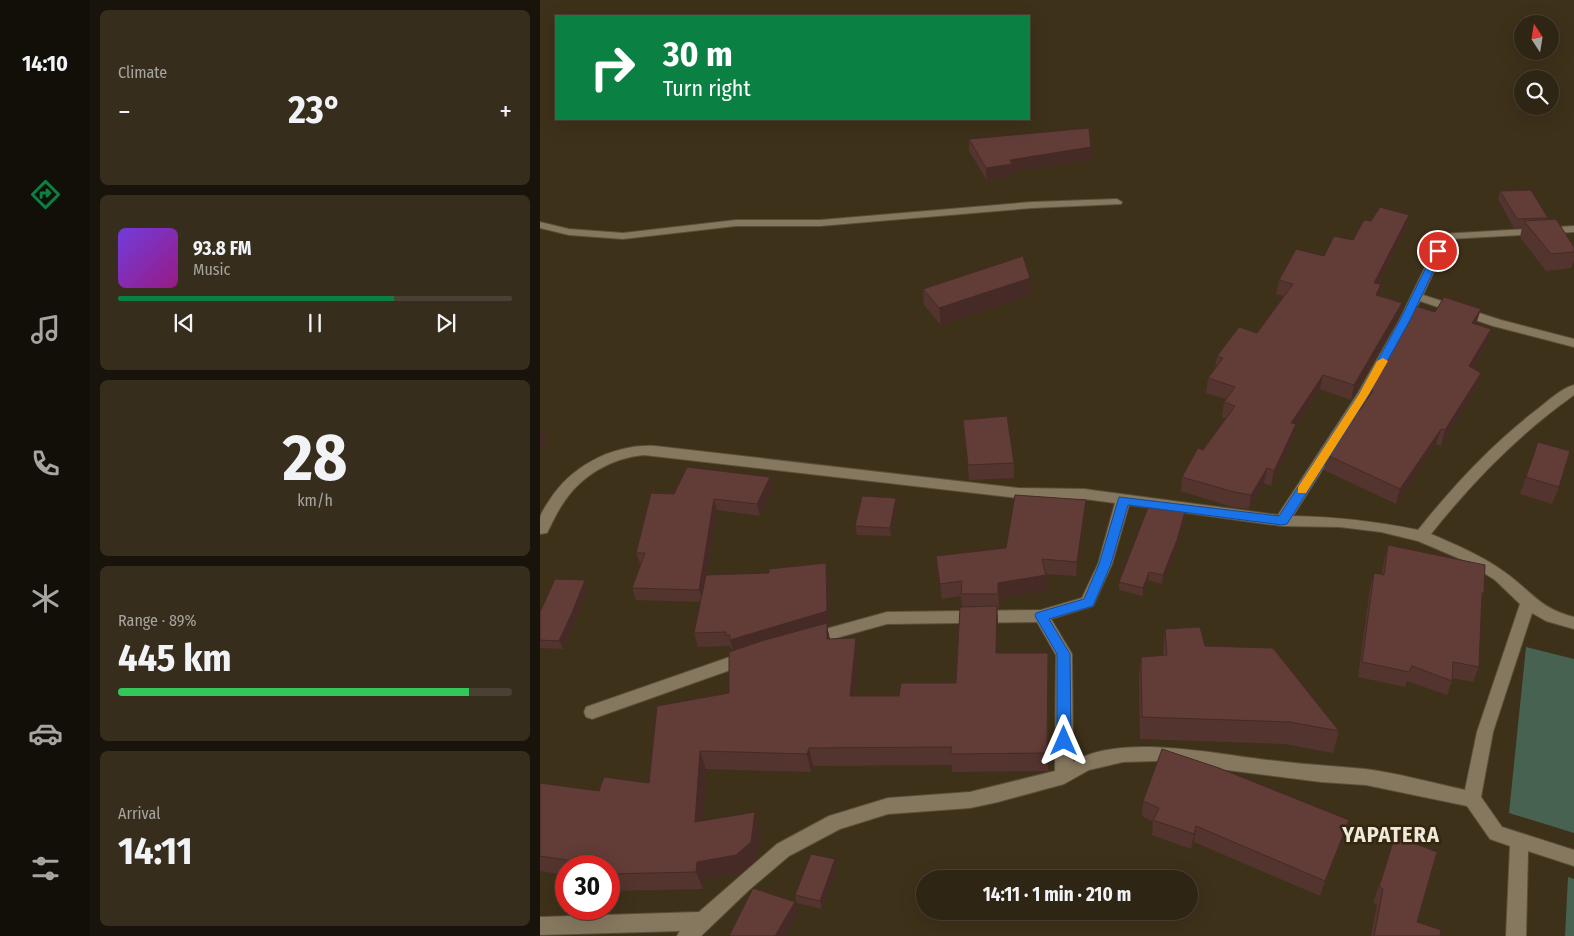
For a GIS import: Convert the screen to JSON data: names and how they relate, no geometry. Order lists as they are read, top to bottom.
{
  "districts": ["YAPATERA"],
  "north": "top",
  "page": {
    "tabs": "14:10",
    "tile": [
      "Climate",
      ["28", "km/h"],
      ["Range · 89%", "445 km"],
      ["Arrival", "14:11"]
    ],
    "turn": ["30 m", "Turn right"],
    "heat": ["−", "23°", "+"],
    "song": ["93.8 FM", "Music"],
    "limit": "30",
    "trip": "14:11 · 1 min · 210 m"
  }
}
